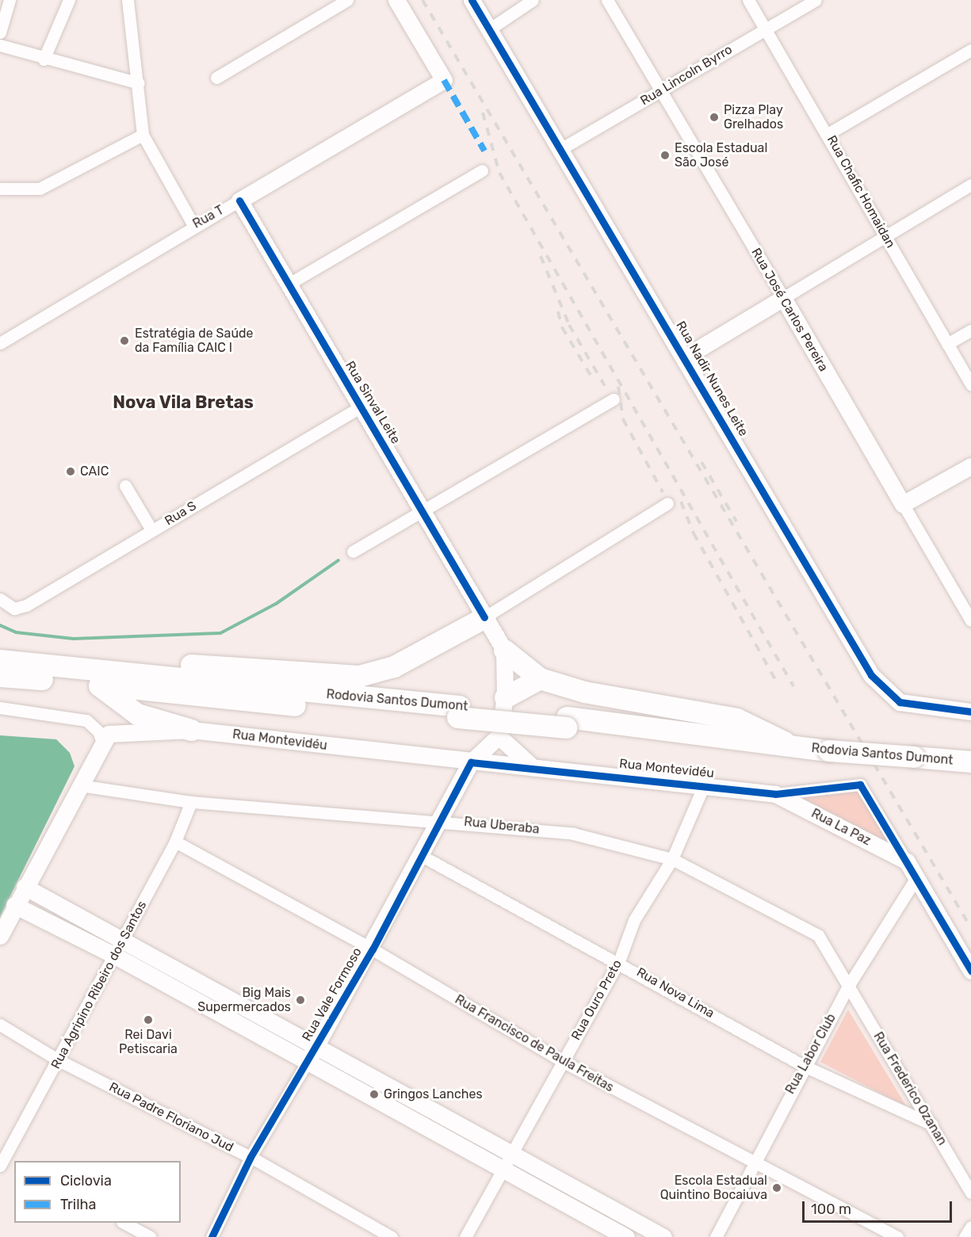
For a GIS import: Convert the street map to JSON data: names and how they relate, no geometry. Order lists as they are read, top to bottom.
{
  "streets": {
    "highway": ["Rodovia Santos Dumont"],
    "street": [
      "Rua Lincoln Byrro",
      "Rua Chafic Homaidan",
      "Rua T",
      "Rua José Carlos Pereira",
      "Rua Nadir Nunes Leite",
      "Rua Sinval Leite",
      "Rua S",
      "Rua Montevidéu",
      "Rua Uberaba",
      "Rua La Paz",
      "Rua Agripino Ribeiro dos Santos",
      "Rua Nova Lima",
      "Rua Vale Formoso",
      "Rua Ouro Preto",
      "Rua Francisco de Paula Freitas",
      "Rua Labor Club",
      "Rua Frederico Ozanan",
      "Rua Padre Floriano Jud"
    ]
  },
  "crossings": [
    ["Rua Lincoln Byrro", "Rua Chafic Homaidan"],
    ["Rua Lincoln Byrro", "Rua José Carlos Pereira"],
    ["Rua Lincoln Byrro", "Rua Nadir Nunes Leite"],
    ["Rua T", "Rua Sinval Leite"],
    ["Rua Sinval Leite", "Rua S"],
    ["Rua Montevidéu", "Rua La Paz"],
    ["Rua Montevidéu", "Rua Vale Formoso"],
    ["Rua Montevidéu", "Rua Ouro Preto"],
    ["Rua Uberaba", "Rua Agripino Ribeiro dos Santos"],
    ["Rua Uberaba", "Rua Vale Formoso"],
    ["Rua Uberaba", "Rua Ouro Preto"],
    ["Rua Uberaba", "Rua Labor Club"],
    ["Rua Uberaba", "Rua Frederico Ozanan"],
    ["Rua Agripino Ribeiro dos Santos", "Rua Francisco de Paula Freitas"],
    ["Rua Agripino Ribeiro dos Santos", "Rua Padre Floriano Jud"],
    ["Rua Nova Lima", "Rua Vale Formoso"],
    ["Rua Nova Lima", "Rua Ouro Preto"],
    ["Rua Nova Lima", "Rua Labor Club"],
    ["Rua Nova Lima", "Rua Frederico Ozanan"],
    ["Rua Vale Formoso", "Rua Francisco de Paula Freitas"],
    ["Rua Vale Formoso", "Rua Padre Floriano Jud"],
    ["Rua Ouro Preto", "Rua Francisco de Paula Freitas"],
    ["Rua Francisco de Paula Freitas", "Rua Labor Club"],
    ["Rua Labor Club", "Rua Frederico Ozanan"]
  ],
  "districts": ["Nova Vila Bretas"],
  "places": [
    "Pizza Play Grelhados",
    "Escola Estadual São José",
    "Estratégia de Saúde da Família CAIC I",
    "CAIC",
    "Big Mais Supermercados",
    "Rei Davi Petiscaria",
    "Gringos Lanches",
    "Escola Estadual Quintino Bocaiuva"
  ],
  "legend": ["Ciclovia", "Trilha"],
  "scale_bar": "100 m"
}
